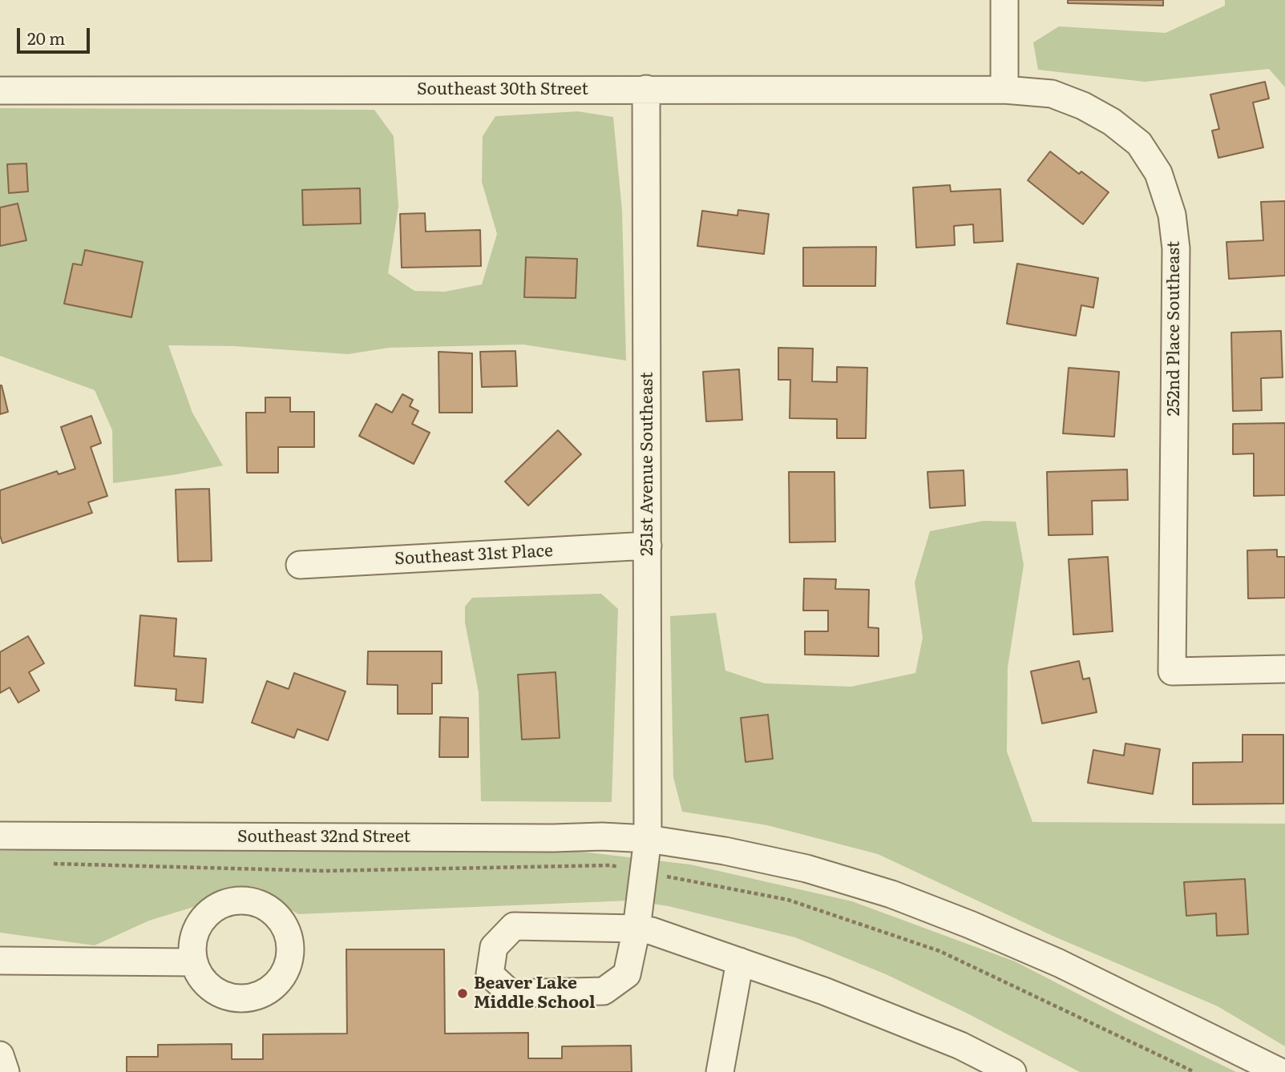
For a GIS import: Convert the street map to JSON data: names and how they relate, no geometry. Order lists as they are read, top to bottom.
{
  "streets": {
    "street": [
      "Southeast 30th Street",
      "252nd Place Southeast",
      "251st Avenue Southeast",
      "Southeast 31st Place",
      "Southeast 32nd Street"
    ]
  },
  "crossings": [
    ["Southeast 30th Street", "252nd Place Southeast"],
    ["Southeast 30th Street", "251st Avenue Southeast"],
    ["251st Avenue Southeast", "Southeast 31st Place"],
    ["251st Avenue Southeast", "Southeast 32nd Street"]
  ],
  "places": ["Beaver Lake Middle School"],
  "scale_bar": "20 m"
}
